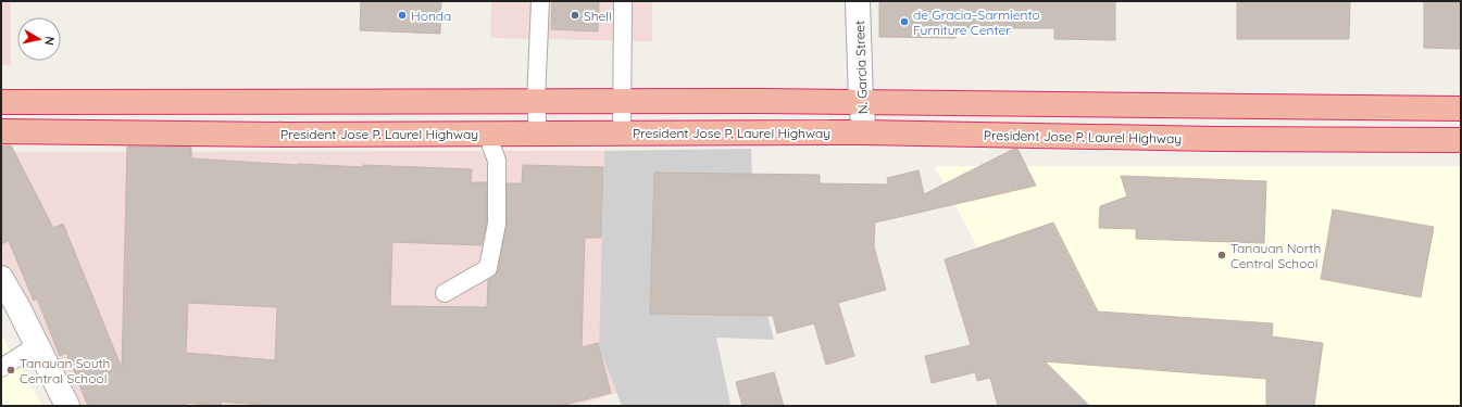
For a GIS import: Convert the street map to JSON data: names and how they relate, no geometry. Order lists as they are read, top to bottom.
{
  "streets": {
    "highway": ["President Jose P. Laurel Highway"],
    "street": ["N. Garcia Street"]
  },
  "crossings": [
    ["N. Garcia Street", "President Jose P. Laurel Highway"]
  ],
  "places": [
    "Honda",
    "Shell",
    "de Gracia–Sarmiento Furniture Center",
    "Tanauan North Central School",
    "Tanauan South Central School"
  ],
  "north": "right"
}
